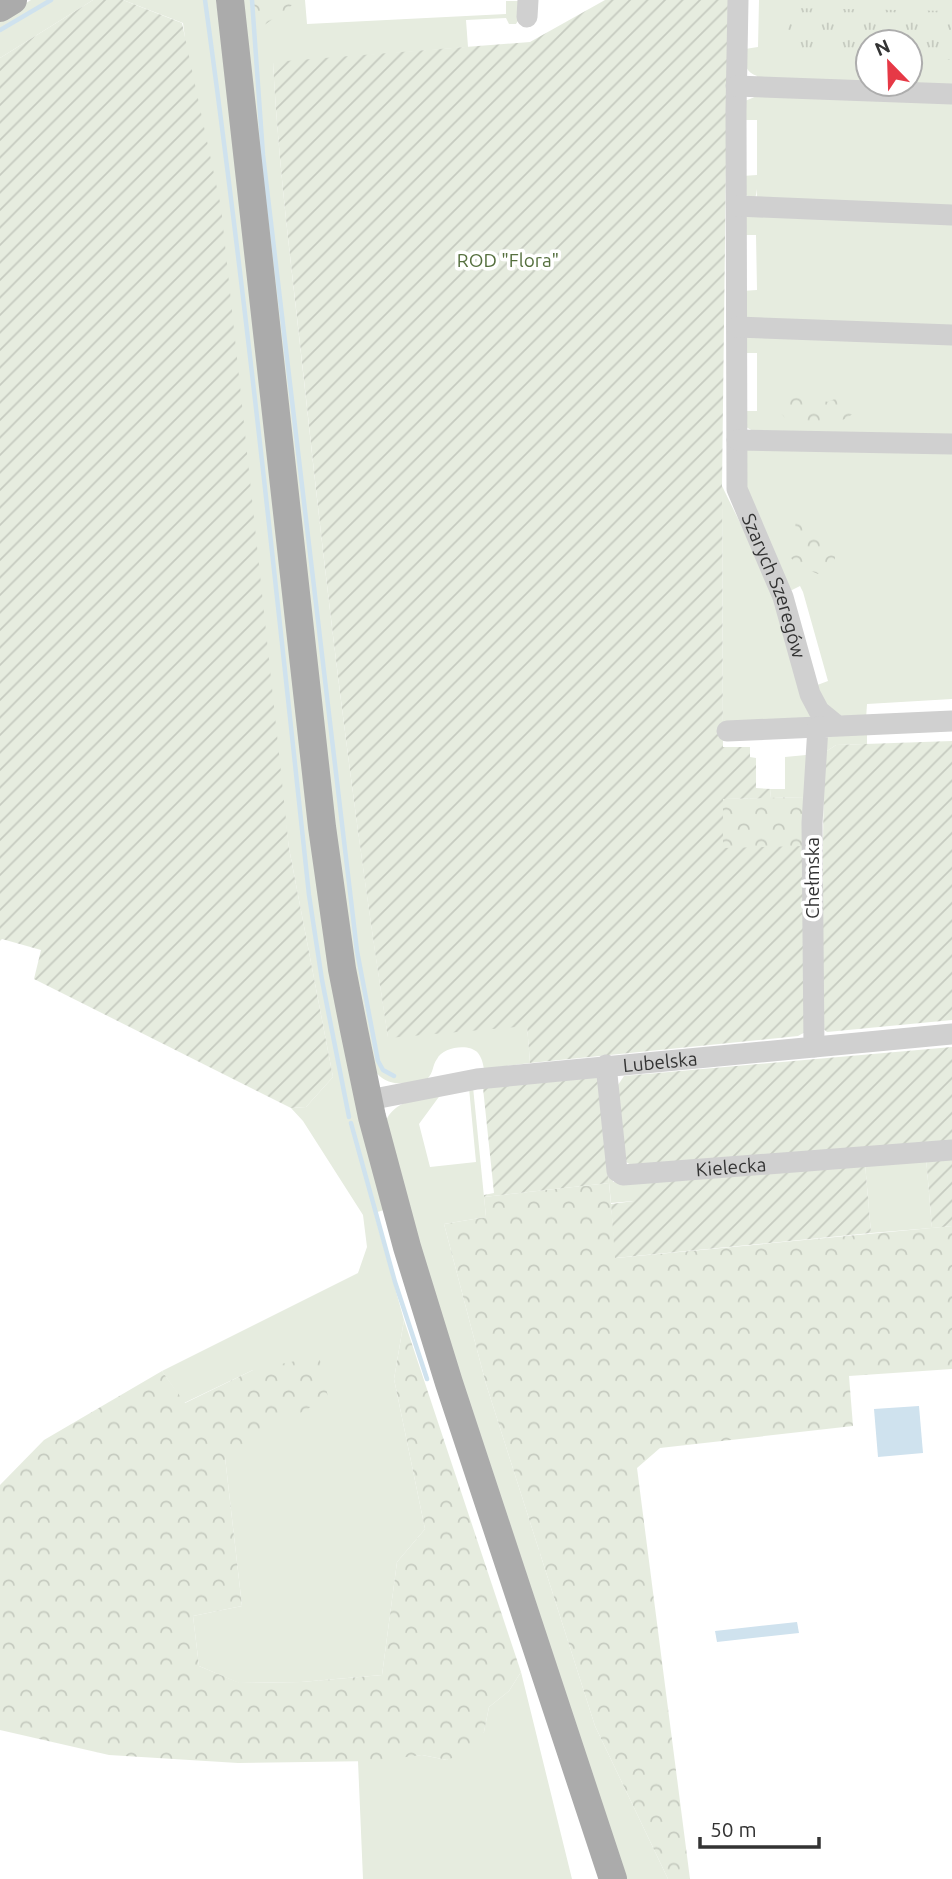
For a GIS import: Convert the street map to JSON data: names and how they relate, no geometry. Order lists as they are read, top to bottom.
{
  "streets": {
    "street": [
      "Szarych Szeregów",
      "Chełmska",
      "Lubelska",
      "Kielecka"
    ]
  },
  "crossings": [
    ["Szarych Szeregów", "Chełmska"],
    ["Chełmska", "Lubelska"],
    ["Lubelska", "Kielecka"]
  ],
  "parks": ["ROD \"Flora\""],
  "scale_bar": "50 m",
  "north": "top left"
}
